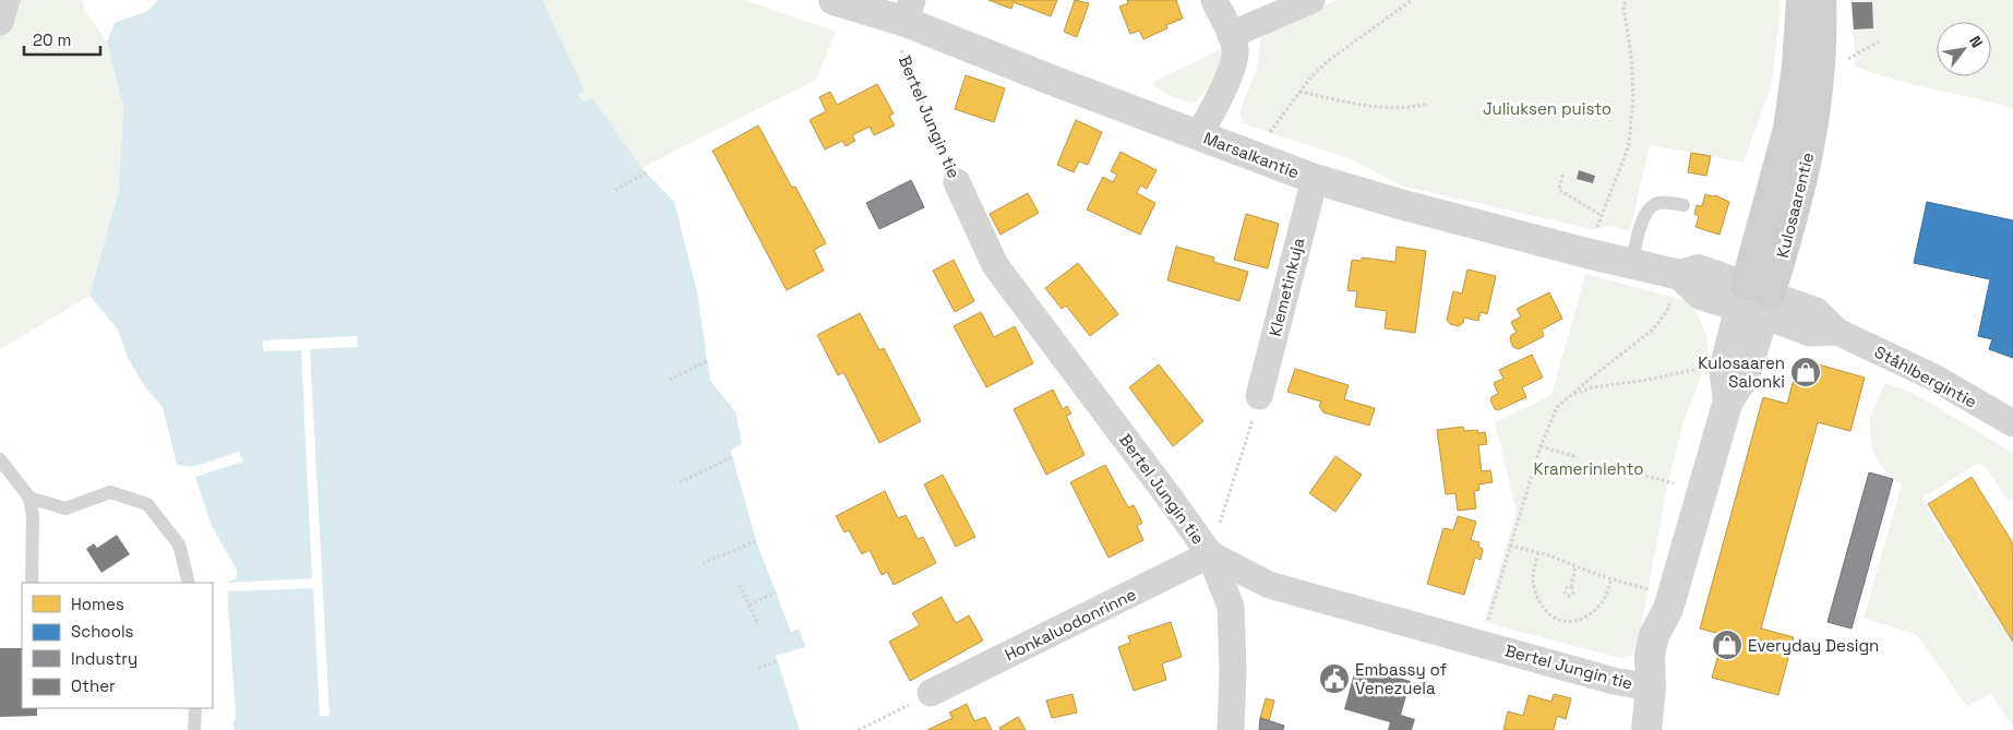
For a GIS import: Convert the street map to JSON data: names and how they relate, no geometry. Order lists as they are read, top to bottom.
{
  "streets": {
    "main road": ["Kulosaarentie"],
    "street": [
      "Bertel Jungin tie",
      "Marsalkantie",
      "Klemetinkuja",
      "Ståhlbergintie",
      "Honkaluodonrinne"
    ]
  },
  "crossings": [
    ["Bertel Jungin tie", "Marsalkantie"],
    ["Bertel Jungin tie", "Kulosaarentie"],
    ["Bertel Jungin tie", "Honkaluodonrinne"],
    ["Marsalkantie", "Kulosaarentie"],
    ["Marsalkantie", "Klemetinkuja"],
    ["Marsalkantie", "Ståhlbergintie"],
    ["Kulosaarentie", "Ståhlbergintie"]
  ],
  "parks": ["Juliuksen puisto", "Kramerinlehto"],
  "places": {
    "shop": ["Kulosaaren Salonki", "Everyday Design"],
    "public building": ["Embassy of Venezuela"]
  },
  "legend": [
    "Homes",
    "Schools",
    "Industry",
    "Other"
  ],
  "scale_bar": "20 m",
  "north": "top right"
}
